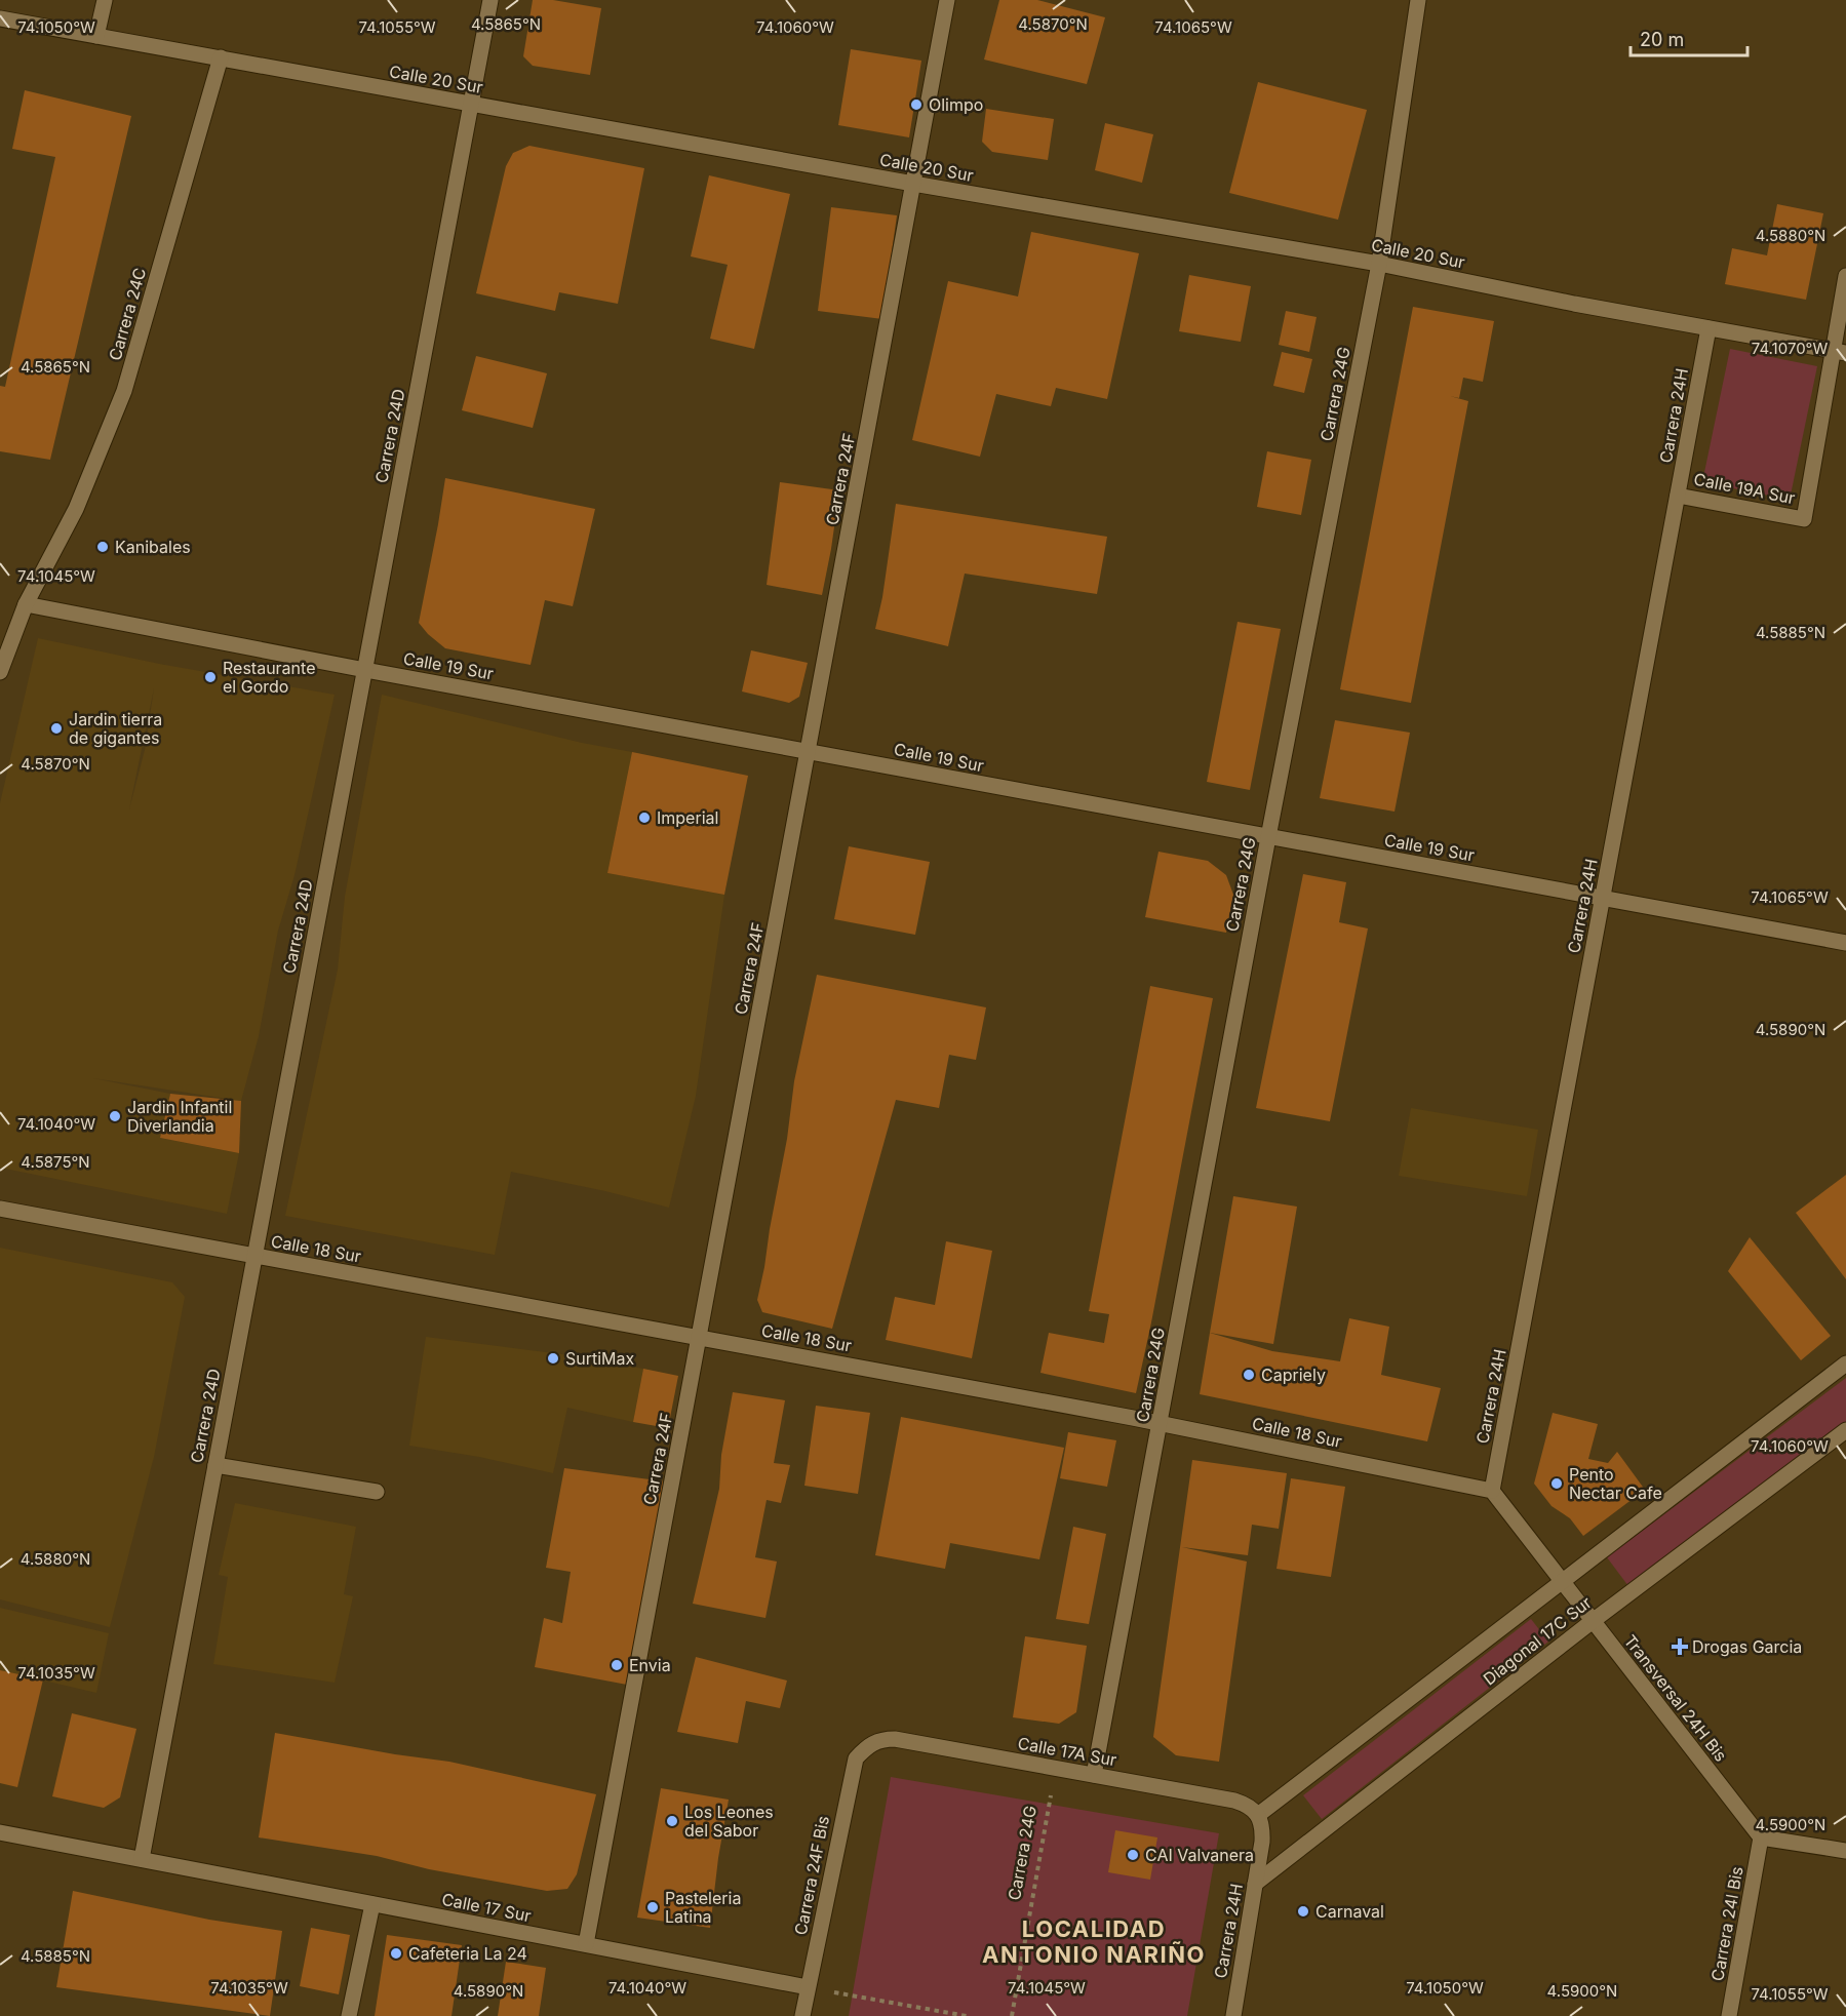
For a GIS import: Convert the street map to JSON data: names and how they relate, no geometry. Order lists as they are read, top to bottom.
{
  "streets": {
    "street": [
      "Calle 20 Sur",
      "Carrera 24C",
      "Carrera 24G",
      "Carrera 24H",
      "Carrera 24D",
      "Carrera 24F",
      "Calle 19A Sur",
      "Calle 19 Sur",
      "Calle 18 Sur",
      "Diagonal 17C Sur",
      "Transversal 24H Bis",
      "Calle 17A Sur",
      "Carrera 24F Bis",
      "Calle 17 Sur",
      "Carrera 24I Bis"
    ]
  },
  "crossings": [
    ["Calle 20 Sur", "Carrera 24C"],
    ["Calle 20 Sur", "Carrera 24G"],
    ["Calle 20 Sur", "Carrera 24H"],
    ["Calle 20 Sur", "Carrera 24D"],
    ["Calle 20 Sur", "Carrera 24F"],
    ["Calle 20 Sur", "Calle 19A Sur"],
    ["Carrera 24C", "Calle 19 Sur"],
    ["Carrera 24G", "Calle 19 Sur"],
    ["Carrera 24G", "Calle 18 Sur"],
    ["Carrera 24G", "Calle 17A Sur"],
    ["Carrera 24H", "Calle 19A Sur"],
    ["Carrera 24H", "Calle 19 Sur"],
    ["Carrera 24H", "Calle 18 Sur"],
    ["Carrera 24H", "Diagonal 17C Sur"],
    ["Carrera 24H", "Calle 17A Sur"],
    ["Carrera 24D", "Calle 19 Sur"],
    ["Carrera 24D", "Calle 18 Sur"],
    ["Carrera 24D", "Calle 17 Sur"],
    ["Carrera 24F", "Calle 19 Sur"],
    ["Carrera 24F", "Calle 18 Sur"],
    ["Carrera 24F", "Calle 17 Sur"],
    ["Diagonal 17C Sur", "Transversal 24H Bis"],
    ["Diagonal 17C Sur", "Calle 17A Sur"],
    ["Transversal 24H Bis", "Carrera 24I Bis"],
    ["Calle 17A Sur", "Carrera 24F Bis"],
    ["Carrera 24F Bis", "Calle 17 Sur"]
  ],
  "districts": ["LOCALIDAD ANTONIO NARIÑO"],
  "places": {
    "other": [
      "Olimpo",
      "Kanibales",
      "Restaurante el Gordo",
      "Jardin tierra de gigantes",
      "Imperial",
      "Jardin Infantil Diverlandia",
      "SurtiMax",
      "Capriely",
      "Pento Nectar Cafe",
      "Envia",
      "Los Leones del Sabor",
      "CAI Valvanera",
      "Pasteleria Latina",
      "Carnaval",
      "Cafeteria La 24"
    ],
    "health": ["Drogas Garcia"]
  },
  "scale_bar": "20 m",
  "coordinates": [
    "4.5865°N",
    "4.5870°N",
    "74.1050°W",
    "74.1055°W",
    "74.1060°W",
    "74.1065°W",
    "4.5880°N",
    "74.1070°W",
    "74.1045°W",
    "4.5885°N",
    "4.5890°N",
    "74.1040°W",
    "4.5875°N",
    "74.1035°W",
    "4.5900°N"
  ]
}
